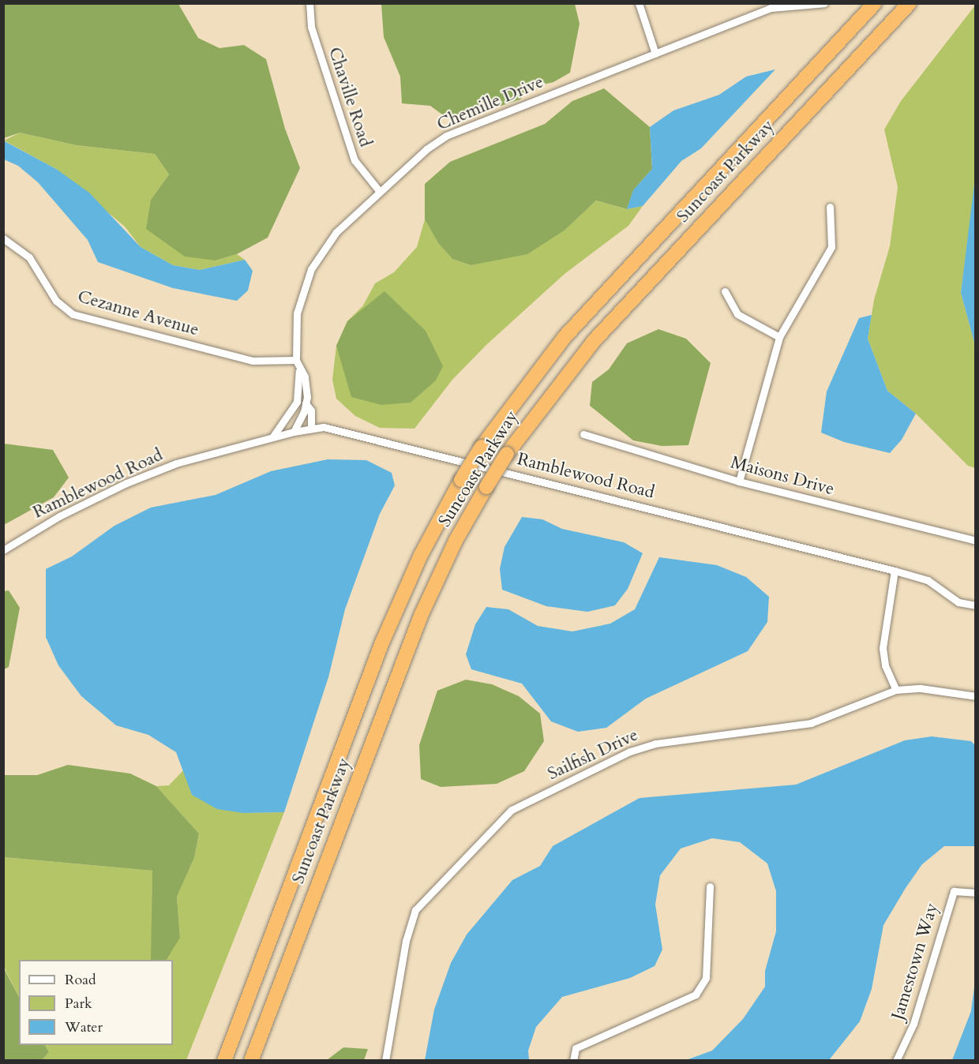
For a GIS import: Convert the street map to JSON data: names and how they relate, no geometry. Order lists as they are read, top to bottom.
{
  "streets": {
    "highway": ["Suncoast Parkway"],
    "street": [
      "Chaville Road",
      "Chemille Drive",
      "Cezanne Avenue",
      "Ramblewood Road",
      "Maisons Drive",
      "Sailfish Drive",
      "Jamestown Way"
    ]
  },
  "crossings": [
    ["Chaville Road", "Chemille Drive"],
    ["Chemille Drive", "Cezanne Avenue"],
    ["Chemille Drive", "Ramblewood Road"]
  ],
  "legend": ["Road", "Park", "Water"]
}
